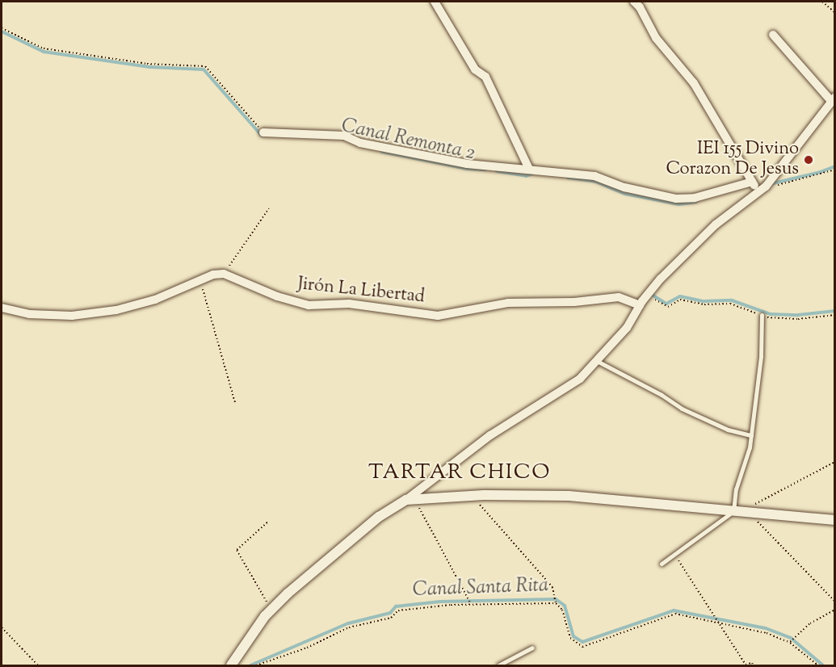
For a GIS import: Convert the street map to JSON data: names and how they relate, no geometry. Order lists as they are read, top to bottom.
{
  "streets": {
    "street": ["Jirón La Libertad"]
  },
  "districts": ["TARTAR CHICO"],
  "water": ["Canal Remonta 2", "Canal Santa Rita"],
  "places": ["IEI 155 Divino Corazon De Jesus"]
}
